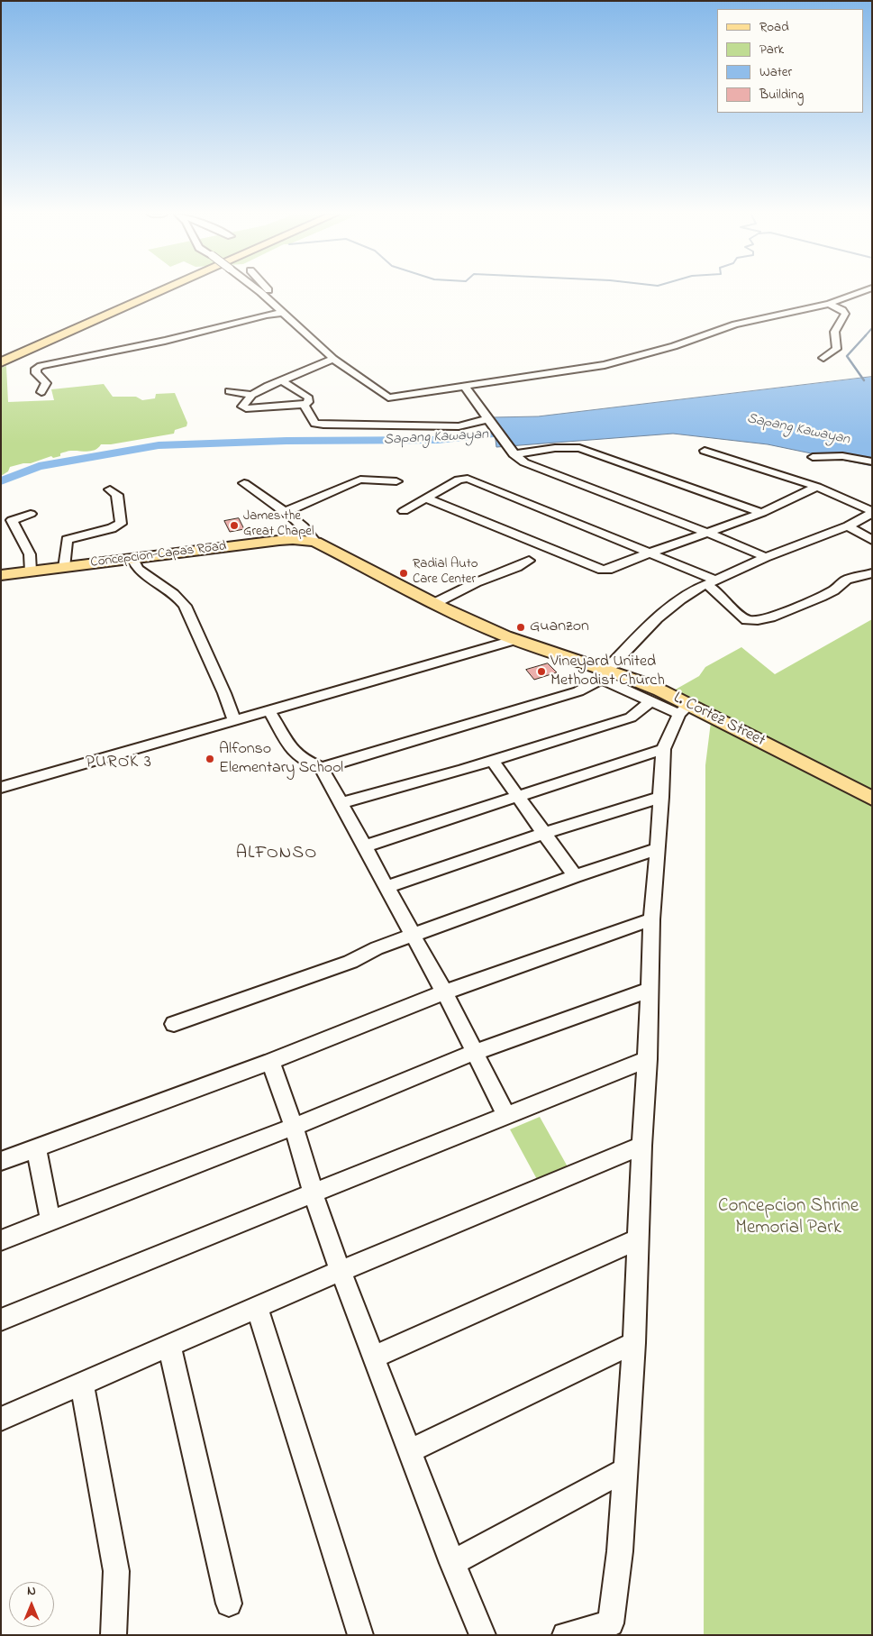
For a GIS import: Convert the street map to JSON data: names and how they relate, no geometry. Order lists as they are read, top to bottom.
{
  "streets": {
    "main road": ["Concepcion-Capas Road", "L. Cortez Street"]
  },
  "crossings": [
    ["Concepcion-Capas Road", "L. Cortez Street"]
  ],
  "districts": ["PUROK 3", "ALFONSO"],
  "water": ["Sapang Kawayan"],
  "parks": ["Concepcion Shrine Memorial Park"],
  "places": [
    "James the Great Chapel",
    "Radial Auto Care Center",
    "Guanzon",
    "Vineyard United Methodist Church",
    "Alfonso Elementary School"
  ],
  "legend": [
    "Road",
    "Park",
    "Water",
    "Building"
  ],
  "north": "top"
}
